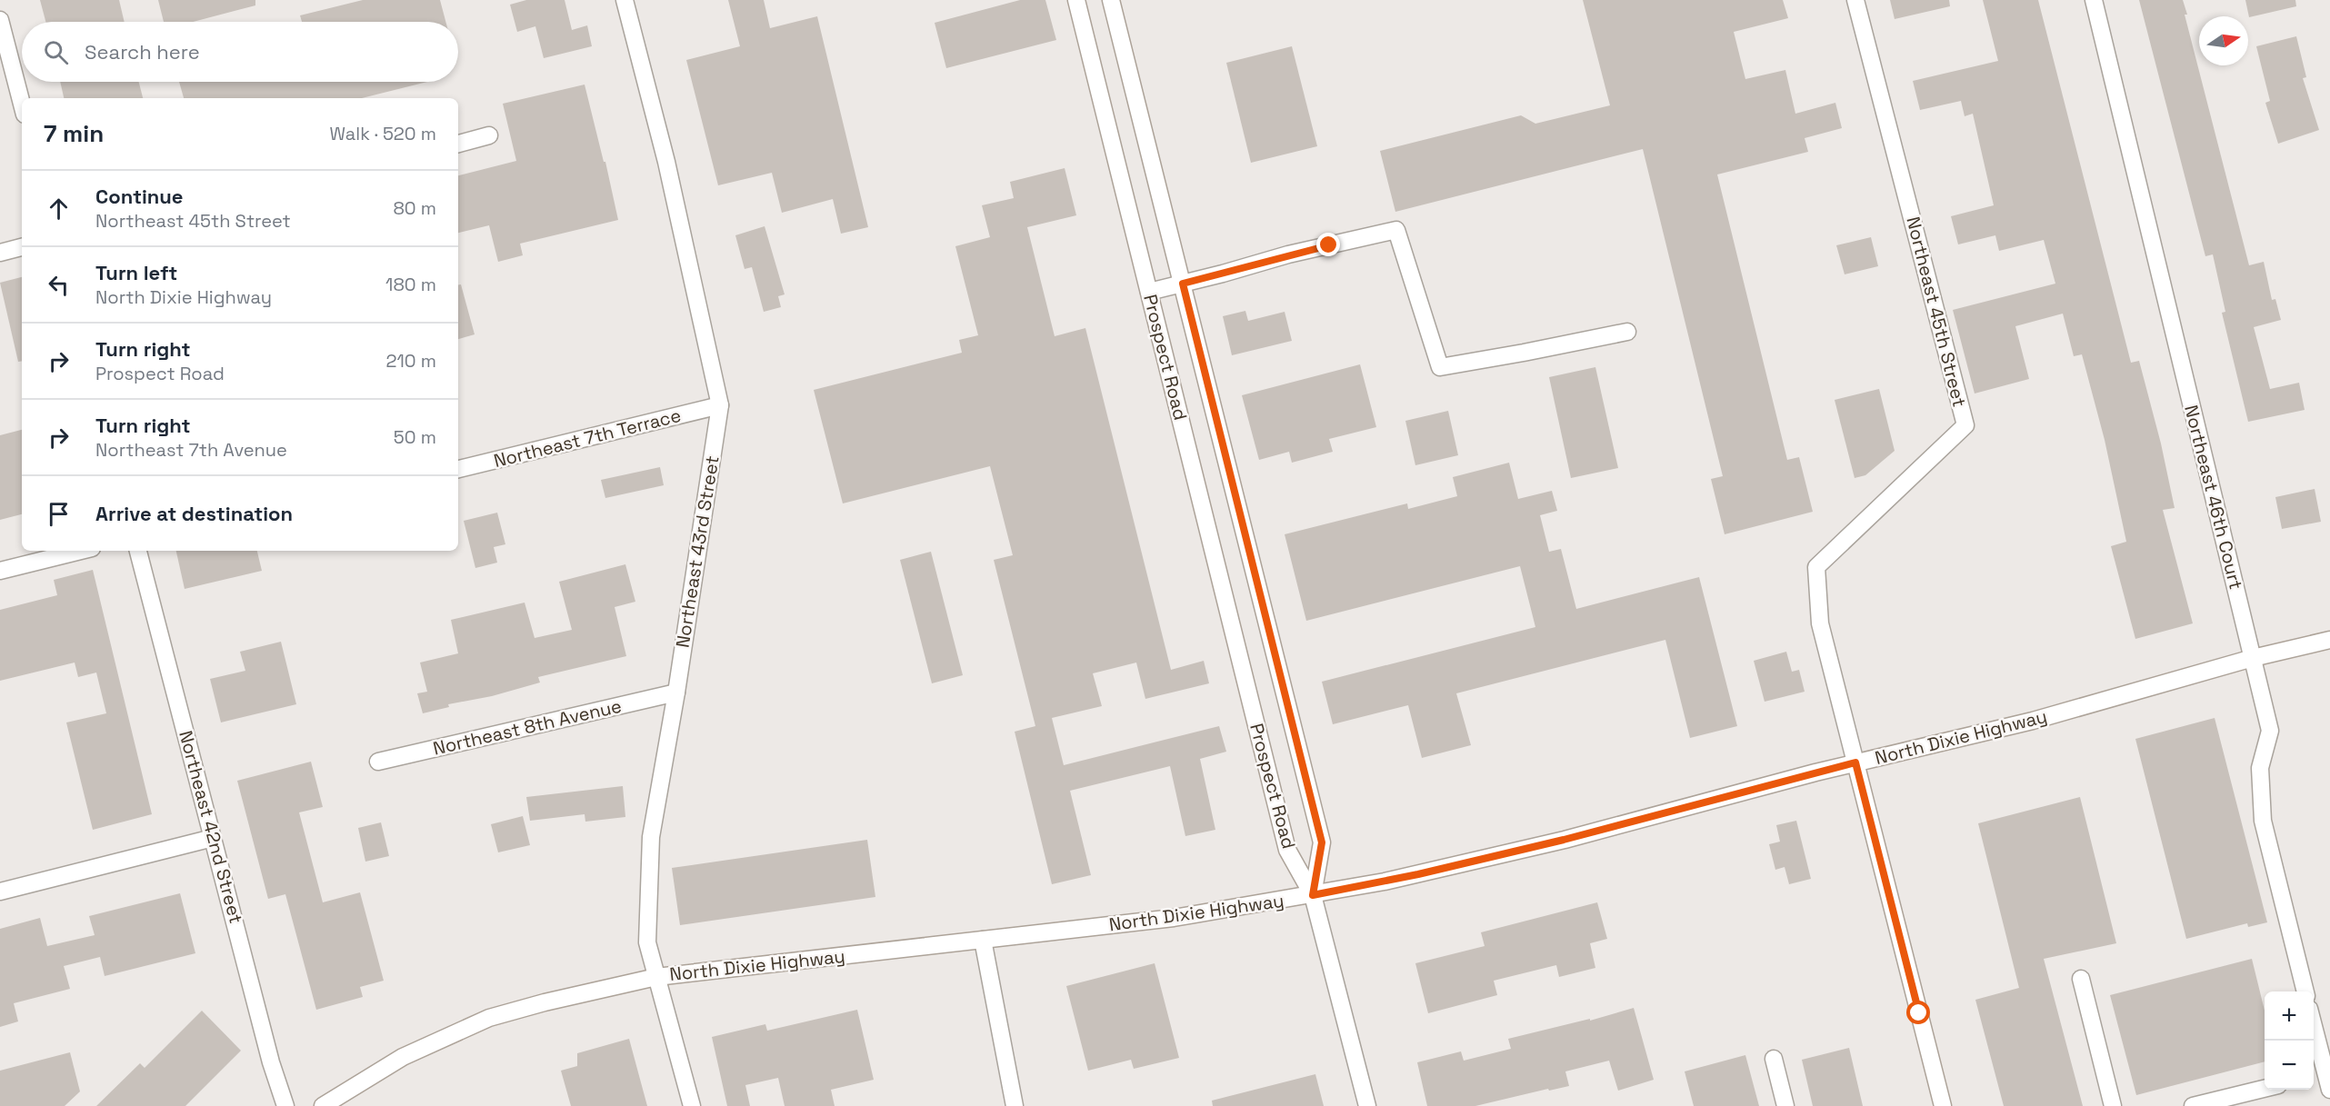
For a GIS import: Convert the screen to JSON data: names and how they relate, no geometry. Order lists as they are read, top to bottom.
{
  "streets": {
    "street": [
      "Northeast 45th Street",
      "Prospect Road",
      "Northeast 7th Terrace",
      "Northeast 46th Court",
      "Northeast 43rd Street",
      "Northeast 8th Avenue",
      "North Dixie Highway",
      "Northeast 42nd Street"
    ]
  },
  "crossings": [
    ["Northeast 45th Street", "North Dixie Highway"],
    ["Prospect Road", "North Dixie Highway"],
    ["Northeast 7th Terrace", "Northeast 43rd Street"],
    ["Northeast 46th Court", "North Dixie Highway"],
    ["Northeast 43rd Street", "Northeast 8th Avenue"],
    ["Northeast 43rd Street", "North Dixie Highway"]
  ],
  "north": "right",
  "page": {
    "search": "Search here",
    "heading": ["7 min", "Walk · 520 m"],
    "list": [
      ["Continue", "Northeast 45th Street", "80 m"],
      ["Turn left", "North Dixie Highway", "180 m"],
      ["Turn right", "Prospect Road", "210 m"],
      ["Turn right", "Northeast 7th Avenue", "50 m"],
      "Arrive at destination"
    ],
    "map_buttons": ["+", "−"]
  }
}
